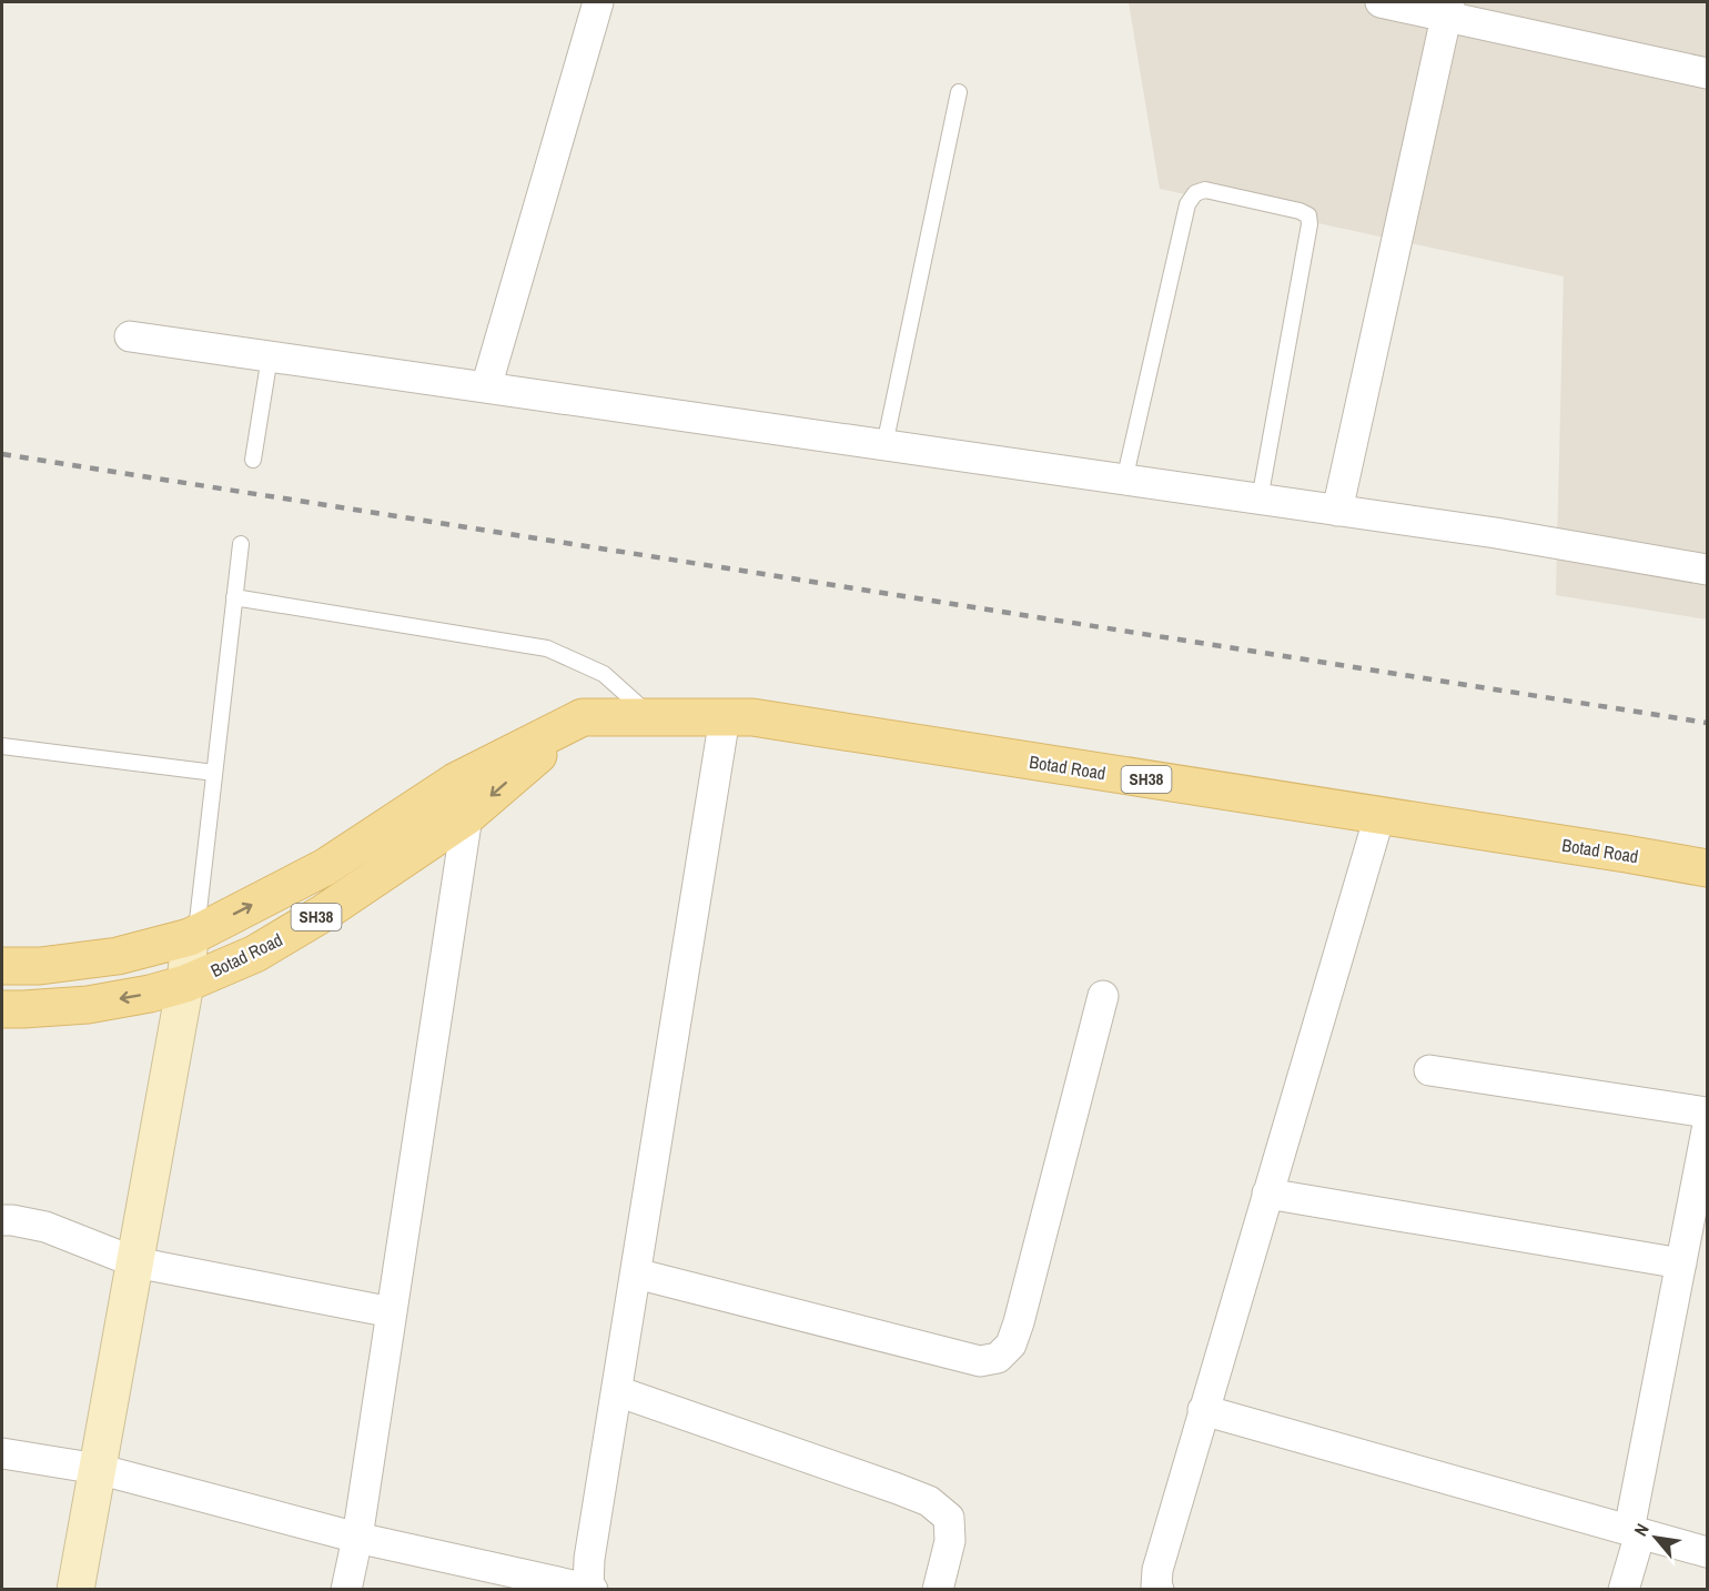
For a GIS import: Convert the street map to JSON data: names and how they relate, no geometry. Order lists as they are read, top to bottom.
{
  "streets": {
    "main road": ["Botad Road", "SH38"]
  },
  "north": "top left"
}
